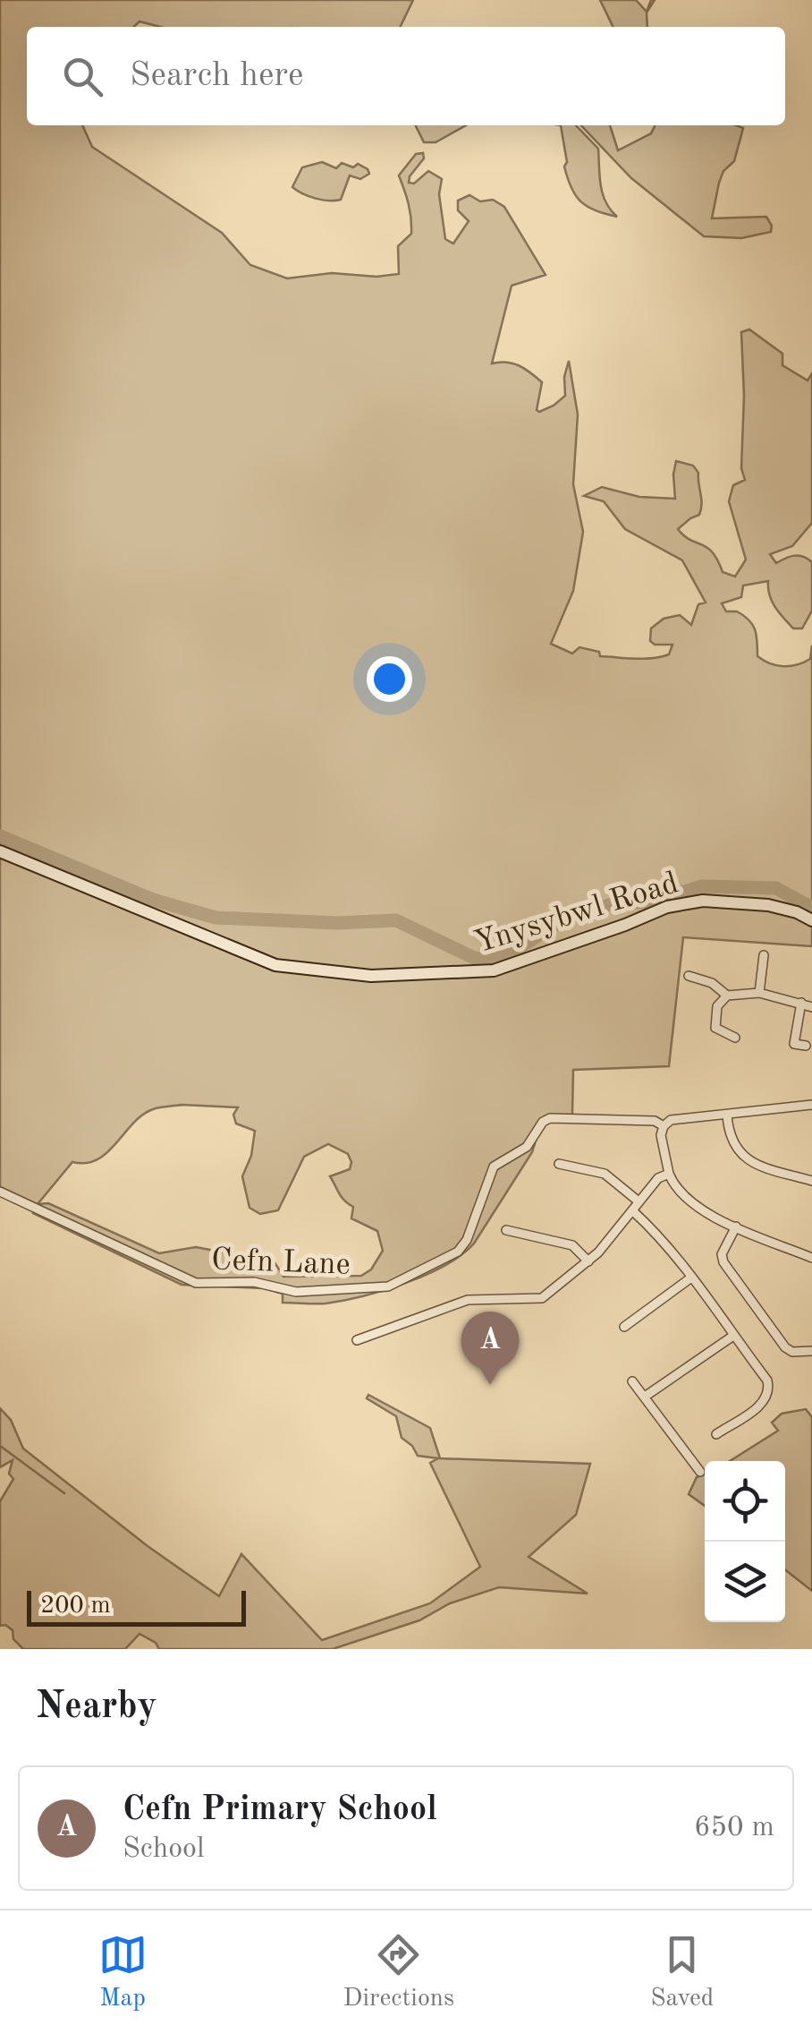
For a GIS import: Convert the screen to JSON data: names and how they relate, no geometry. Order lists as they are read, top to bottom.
{
  "streets": {
    "main road": ["Ynysybwl Road"],
    "street": ["Cefn Lane"]
  },
  "scale_bar": "200 m",
  "page": {
    "search": "Search here",
    "pins": "A",
    "scale": "200 m",
    "heading": "Nearby",
    "list": [
      {
        "mark": "A",
        "name": "Cefn Primary School",
        "note": "School",
        "value": "650 m"
      }
    ],
    "nav": ["Map", "Directions", "Saved"]
  }
}
